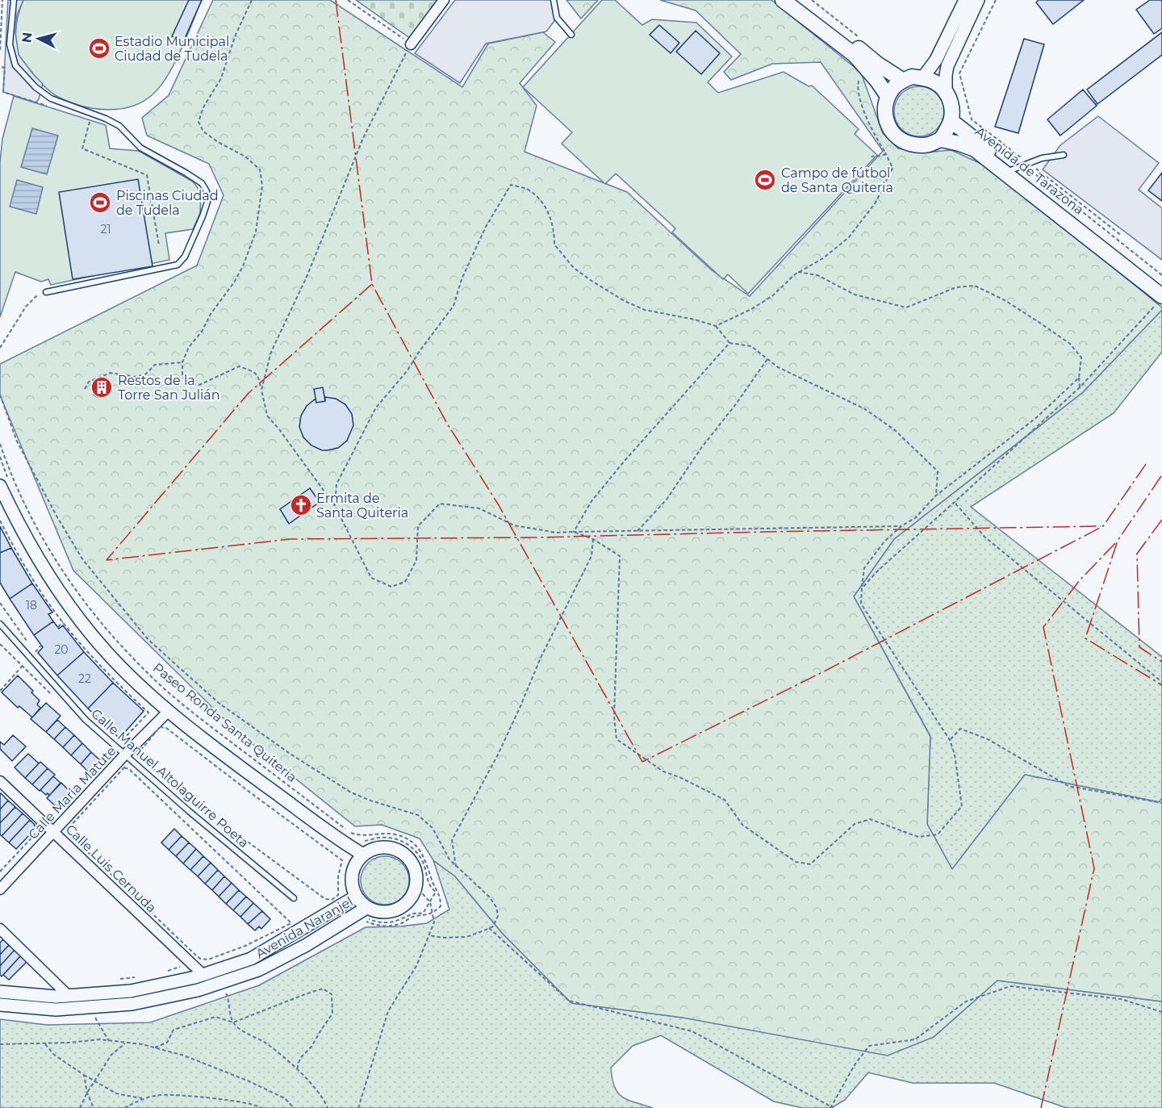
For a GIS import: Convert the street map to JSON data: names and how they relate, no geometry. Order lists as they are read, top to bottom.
{
  "streets": {
    "main road": ["Avenida de Tarazona"],
    "street": [
      "Paseo Ronda Santa Quiteria",
      "Calle Maria Matute",
      "Calle Luis Cernuda",
      "Avenida Naranjel"
    ],
    "lane": ["Calle Manuel Altolaguirre Poeta"]
  },
  "crossings": [
    ["Paseo Ronda Santa Quiteria", "Avenida Naranjel"],
    ["Calle Manuel Altolaguirre Poeta", "Calle Maria Matute"],
    ["Calle Maria Matute", "Calle Luis Cernuda"],
    ["Calle Luis Cernuda", "Avenida Naranjel"]
  ],
  "places": {
    "sports": ["Estadio Municipal Ciudad de Tudela", "Campo de fútbol de Santa Quiteria", "Piscinas Ciudad de Tudela"],
    "building": ["Restos de la Torre San Julián"],
    "church": ["Ermita de Santa Quiteria"]
  },
  "house_numbers": [
    "21",
    "18",
    "20",
    "22"
  ],
  "north": "left"
}
